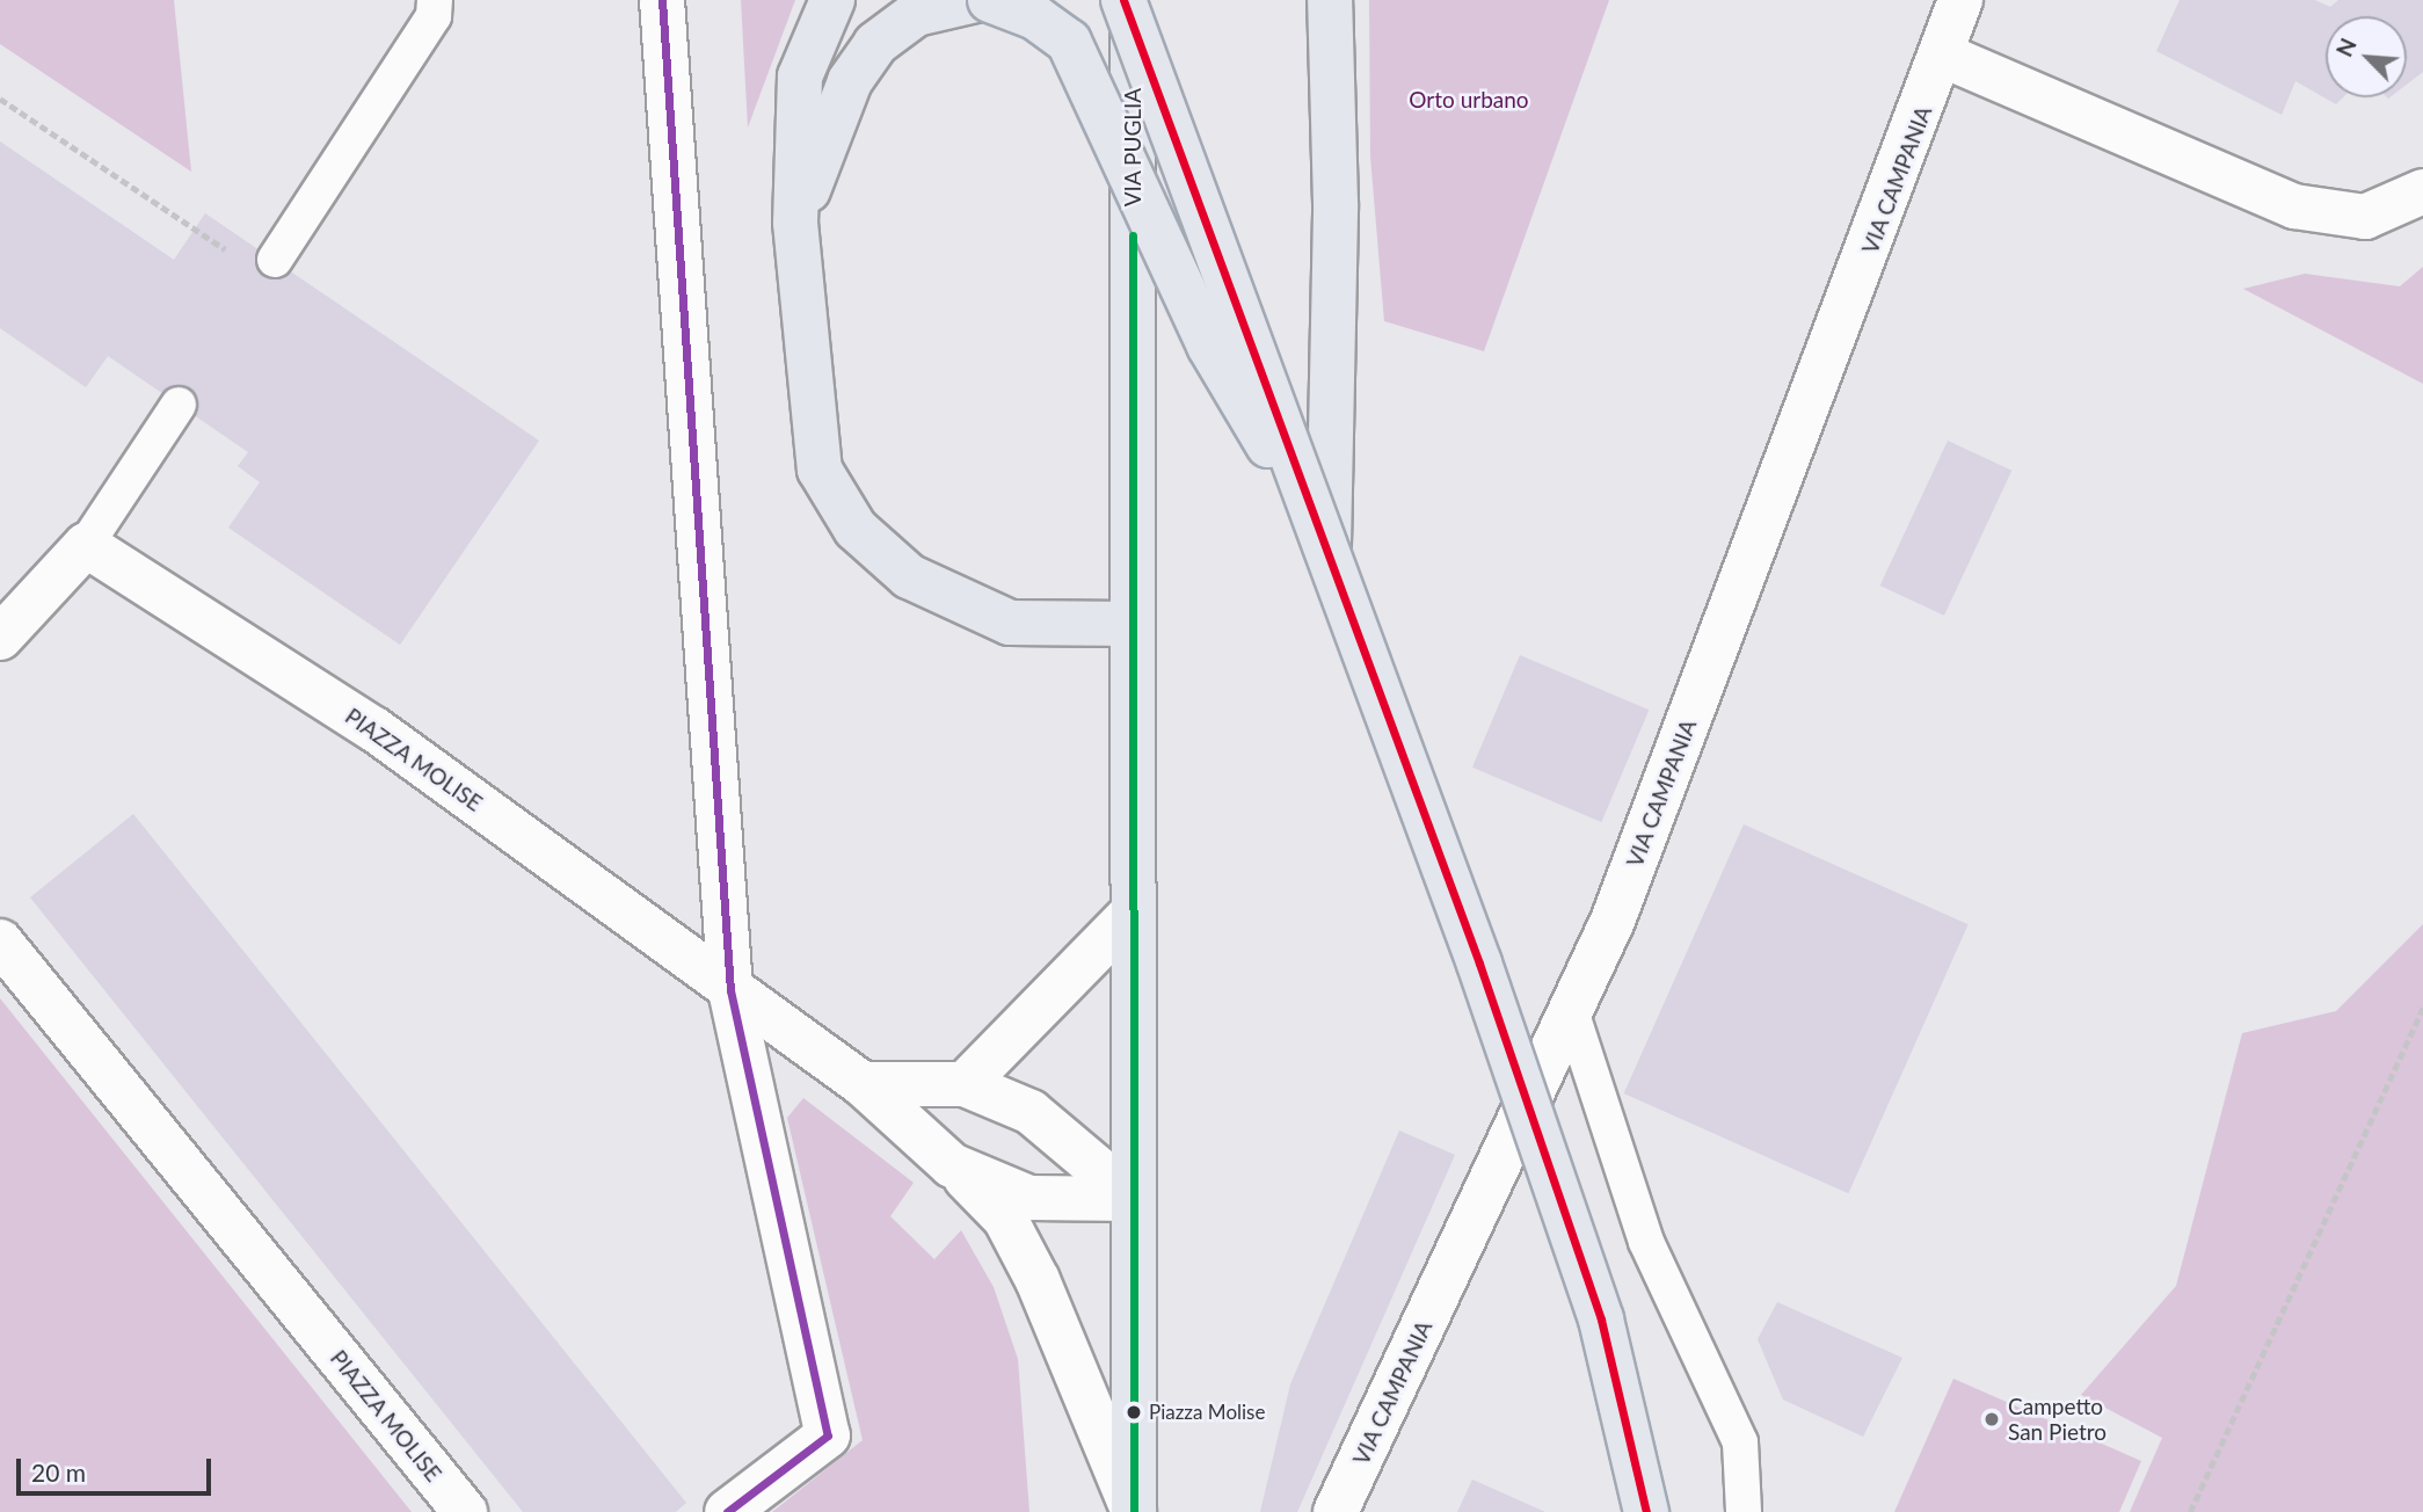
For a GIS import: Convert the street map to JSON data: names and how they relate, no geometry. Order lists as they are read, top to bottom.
{
  "streets": {
    "main road": ["VIA PUGLIA"],
    "street": ["VIA CAMPANIA", "PIAZZA MOLISE"]
  },
  "crossings": [
    ["VIA PUGLIA", "PIAZZA MOLISE"]
  ],
  "parks": ["Orto urbano"],
  "places": ["Piazza Molise", "Campetto San Pietro"],
  "scale_bar": "20 m",
  "north": "top left"
}
